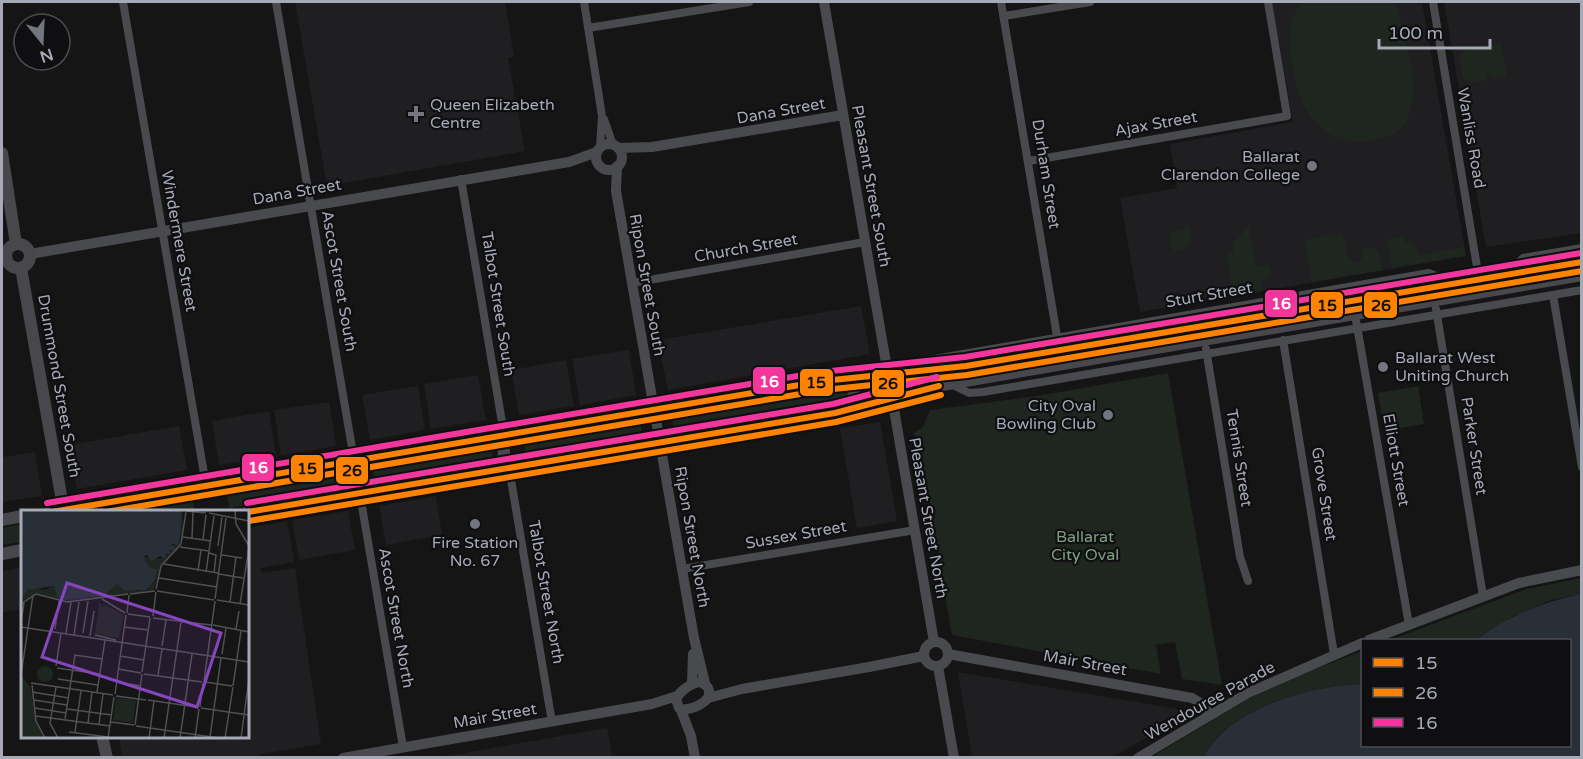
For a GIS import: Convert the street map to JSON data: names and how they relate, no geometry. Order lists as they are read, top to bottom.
{
  "streets": {
    "main road": ["Sturt Street", "Drummond Street South"],
    "street": [
      "Dana Street",
      "Ajax Street",
      "Wanliss Road",
      "Durham Street",
      "Pleasant Street South",
      "Windermere Street",
      "Church Street",
      "Ascot Street South",
      "Ripon Street South",
      "Talbot Street South",
      "Parker Street",
      "Tennis Street",
      "Elliott Street",
      "Grove Street",
      "Pleasant Street North",
      "Sussex Street",
      "Ripon Street North",
      "Talbot Street North",
      "Ascot Street North",
      "Mair Street",
      "Wendouree Parade"
    ]
  },
  "crossings": [
    ["Dana Street", "Pleasant Street South"],
    ["Dana Street", "Windermere Street"],
    ["Dana Street", "Ascot Street South"],
    ["Dana Street", "Ripon Street South"],
    ["Dana Street", "Talbot Street South"],
    ["Dana Street", "Drummond Street South"],
    ["Ajax Street", "Durham Street"],
    ["Wanliss Road", "Sturt Street"],
    ["Durham Street", "Sturt Street"],
    ["Pleasant Street South", "Church Street"],
    ["Pleasant Street South", "Sturt Street"],
    ["Pleasant Street South", "Pleasant Street North"],
    ["Windermere Street", "Sturt Street"],
    ["Church Street", "Ripon Street South"],
    ["Ascot Street South", "Sturt Street"],
    ["Ascot Street South", "Ascot Street North"],
    ["Ripon Street South", "Sturt Street"],
    ["Ripon Street South", "Ripon Street North"],
    ["Sturt Street", "Talbot Street South"],
    ["Sturt Street", "Drummond Street South"],
    ["Sturt Street", "Elliott Street"],
    ["Grove Street", "Wendouree Parade"],
    ["Pleasant Street North", "Sussex Street"],
    ["Pleasant Street North", "Mair Street"],
    ["Sussex Street", "Ripon Street North"],
    ["Talbot Street North", "Mair Street"],
    ["Ascot Street North", "Mair Street"],
    ["Mair Street", "Wendouree Parade"]
  ],
  "parks": ["Ballarat City Oval"],
  "places": {
    "health": ["Queen Elizabeth Centre"],
    "other": [
      "Ballarat Clarendon College",
      "Ballarat West Uniting Church",
      "City Oval Bowling Club",
      "Fire Station No. 67"
    ]
  },
  "lines": ["transit line 16", "transit line 15", "transit line 26"],
  "legend": ["15", "26", "16"],
  "scale_bar": "100 m",
  "north": "bottom"
}
